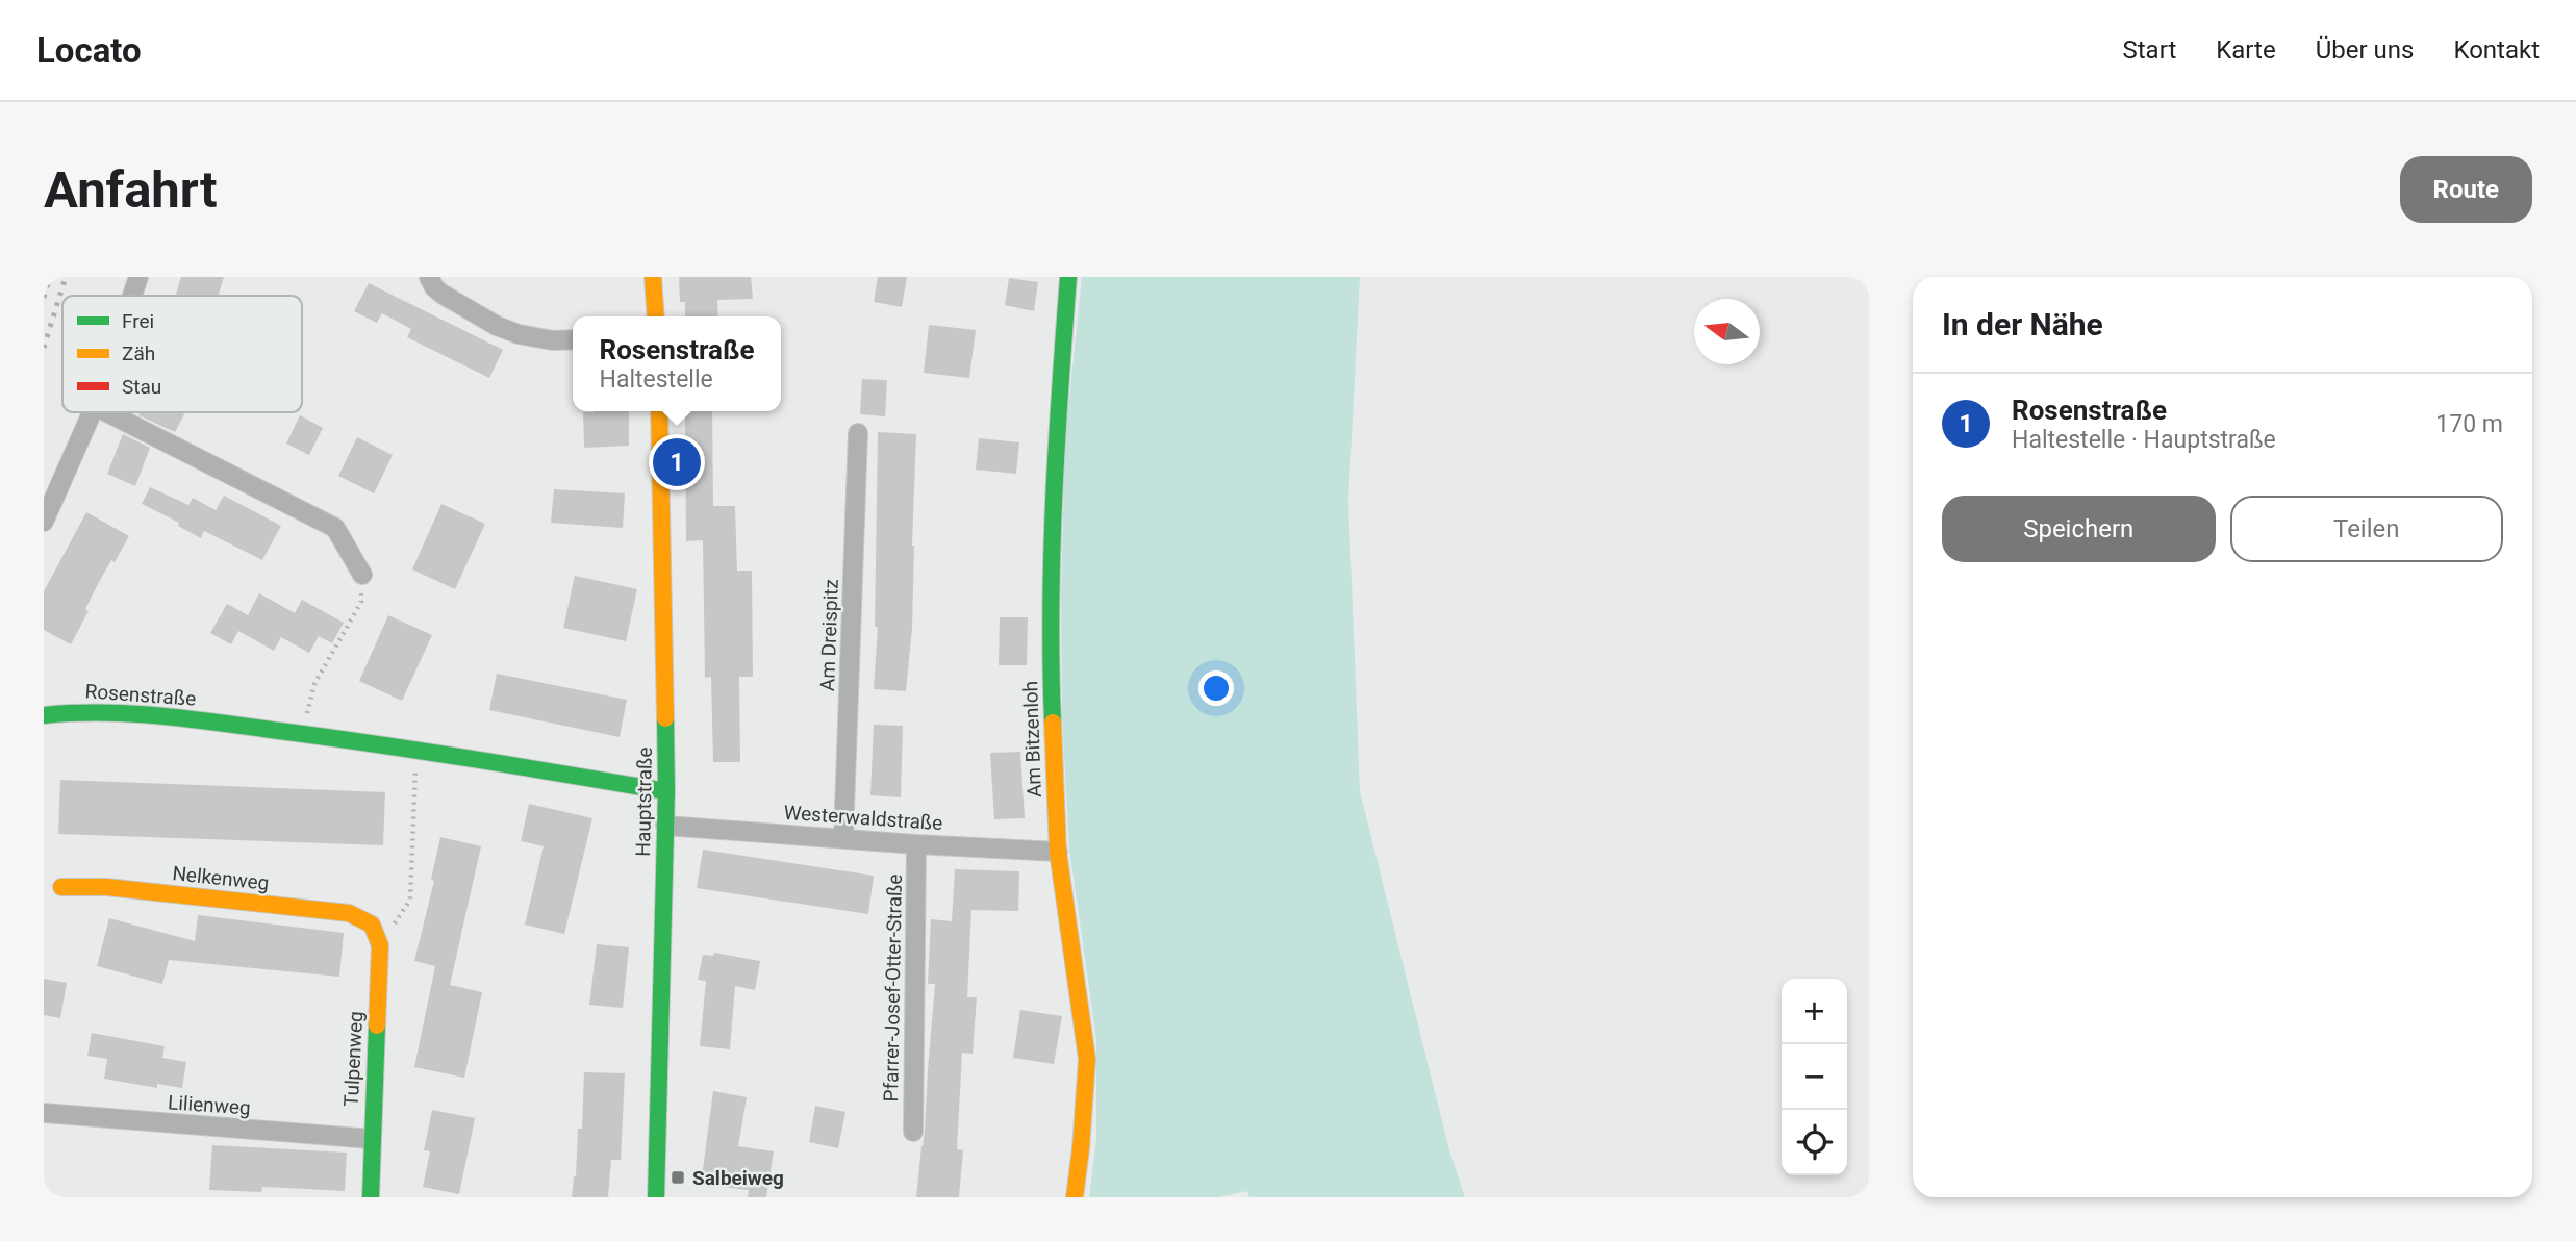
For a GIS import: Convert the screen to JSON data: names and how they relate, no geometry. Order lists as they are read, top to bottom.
{
  "streets": {
    "street": [
      "Am Dreispitz",
      "Rosenstraße",
      "Am Bitzenloh",
      "Hauptstraße",
      "Westerwaldstraße",
      "Nelkenweg",
      "Pfarrer-Josef-Otter-Straße",
      "Tulpenweg",
      "Lilienweg"
    ]
  },
  "crossings": [
    ["Am Dreispitz", "Westerwaldstraße"],
    ["Rosenstraße", "Hauptstraße"],
    ["Am Bitzenloh", "Westerwaldstraße"],
    ["Hauptstraße", "Westerwaldstraße"],
    ["Westerwaldstraße", "Pfarrer-Josef-Otter-Straße"],
    ["Nelkenweg", "Tulpenweg"],
    ["Tulpenweg", "Lilienweg"]
  ],
  "places": {
    "transit": ["Salbeiweg"]
  },
  "legend": ["Frei", "Zäh", "Stau"],
  "north": "left",
  "page": {
    "header": "Locato",
    "nav": [
      "Start",
      "Karte",
      "Über uns",
      "Kontakt"
    ],
    "buttons": [
      "Route",
      ["Speichern", "Teilen"]
    ],
    "title": "Anfahrt",
    "heading": "In der Nähe",
    "popup": ["Rosenstraße", "Haltestelle"],
    "list": [
      {
        "mark": "1",
        "name": "Rosenstraße",
        "note": "Haltestelle · Hauptstraße",
        "value": "170 m"
      }
    ],
    "pins": "1",
    "map_buttons": ["+", "−"]
  }
}
